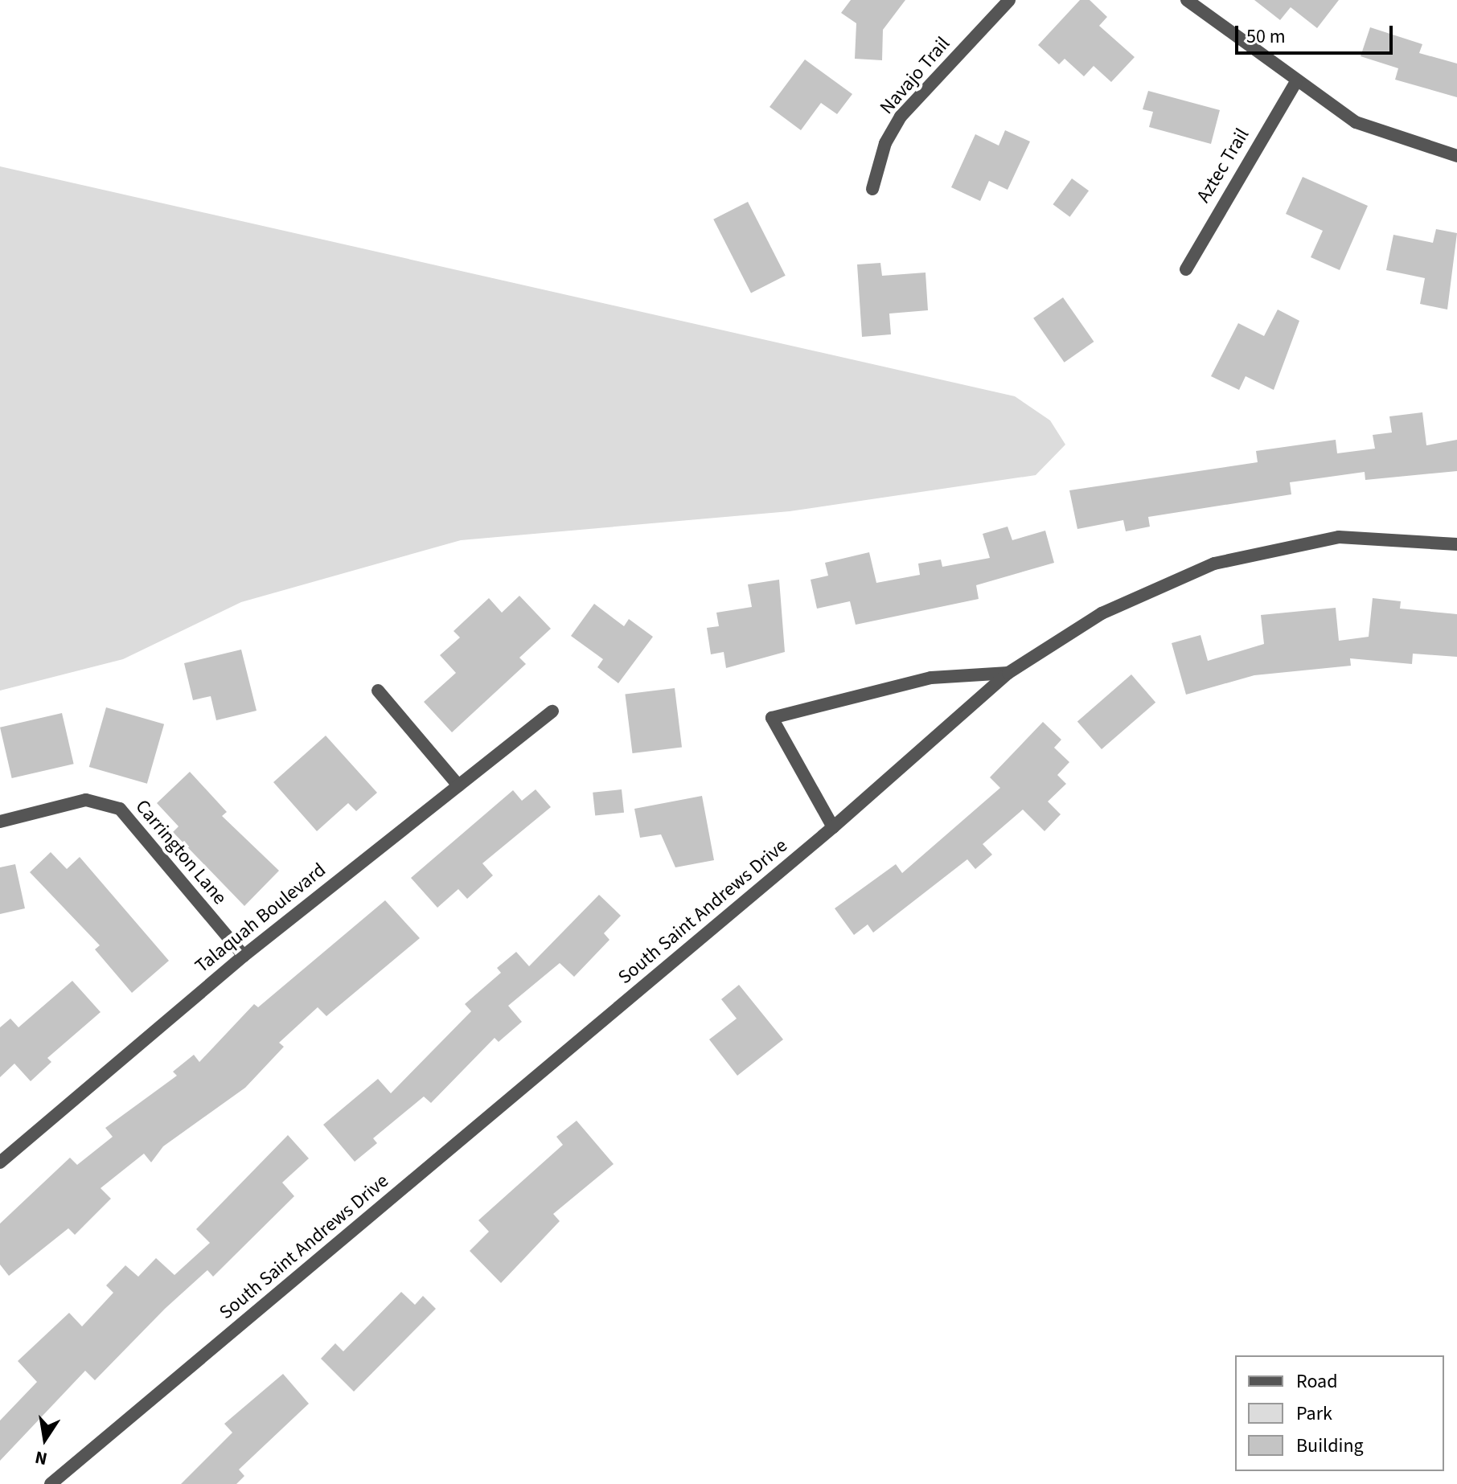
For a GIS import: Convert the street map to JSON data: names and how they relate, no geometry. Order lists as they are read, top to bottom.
{
  "streets": {
    "street": [
      "Navajo Trail",
      "Aztec Trail",
      "Carrington Lane",
      "South Saint Andrews Drive",
      "Talaquah Boulevard"
    ]
  },
  "crossings": [
    ["Carrington Lane", "Talaquah Boulevard"]
  ],
  "legend": ["Road", "Park", "Building"],
  "scale_bar": "50 m",
  "north": "bottom"
}
